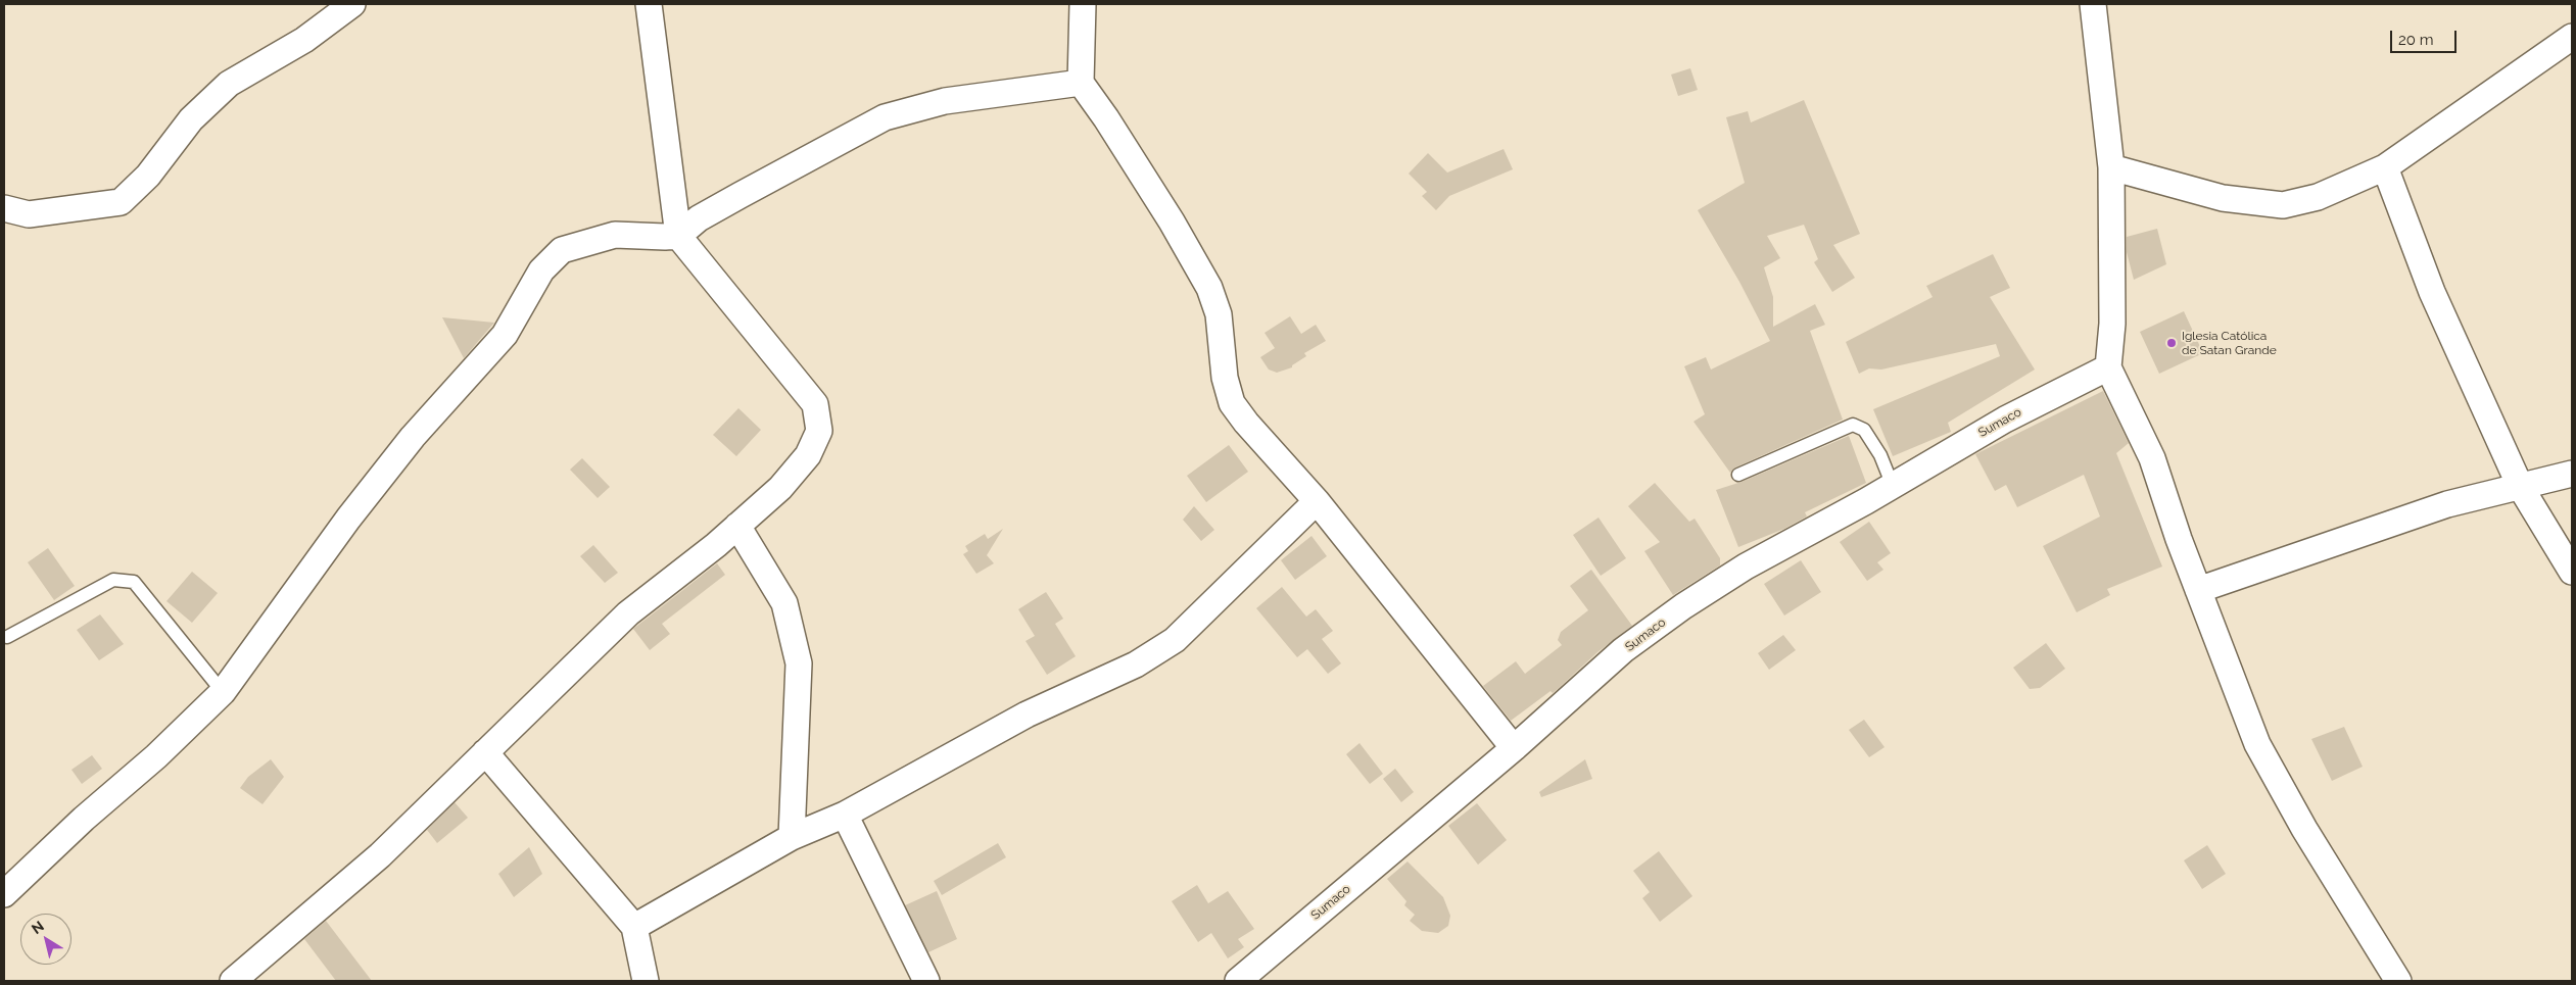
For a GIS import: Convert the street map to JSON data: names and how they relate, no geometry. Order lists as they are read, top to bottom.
{
  "streets": {
    "street": ["Sumaco"]
  },
  "places": ["Iglesia Católica de Satan Grande"],
  "scale_bar": "20 m",
  "north": "top left"
}
